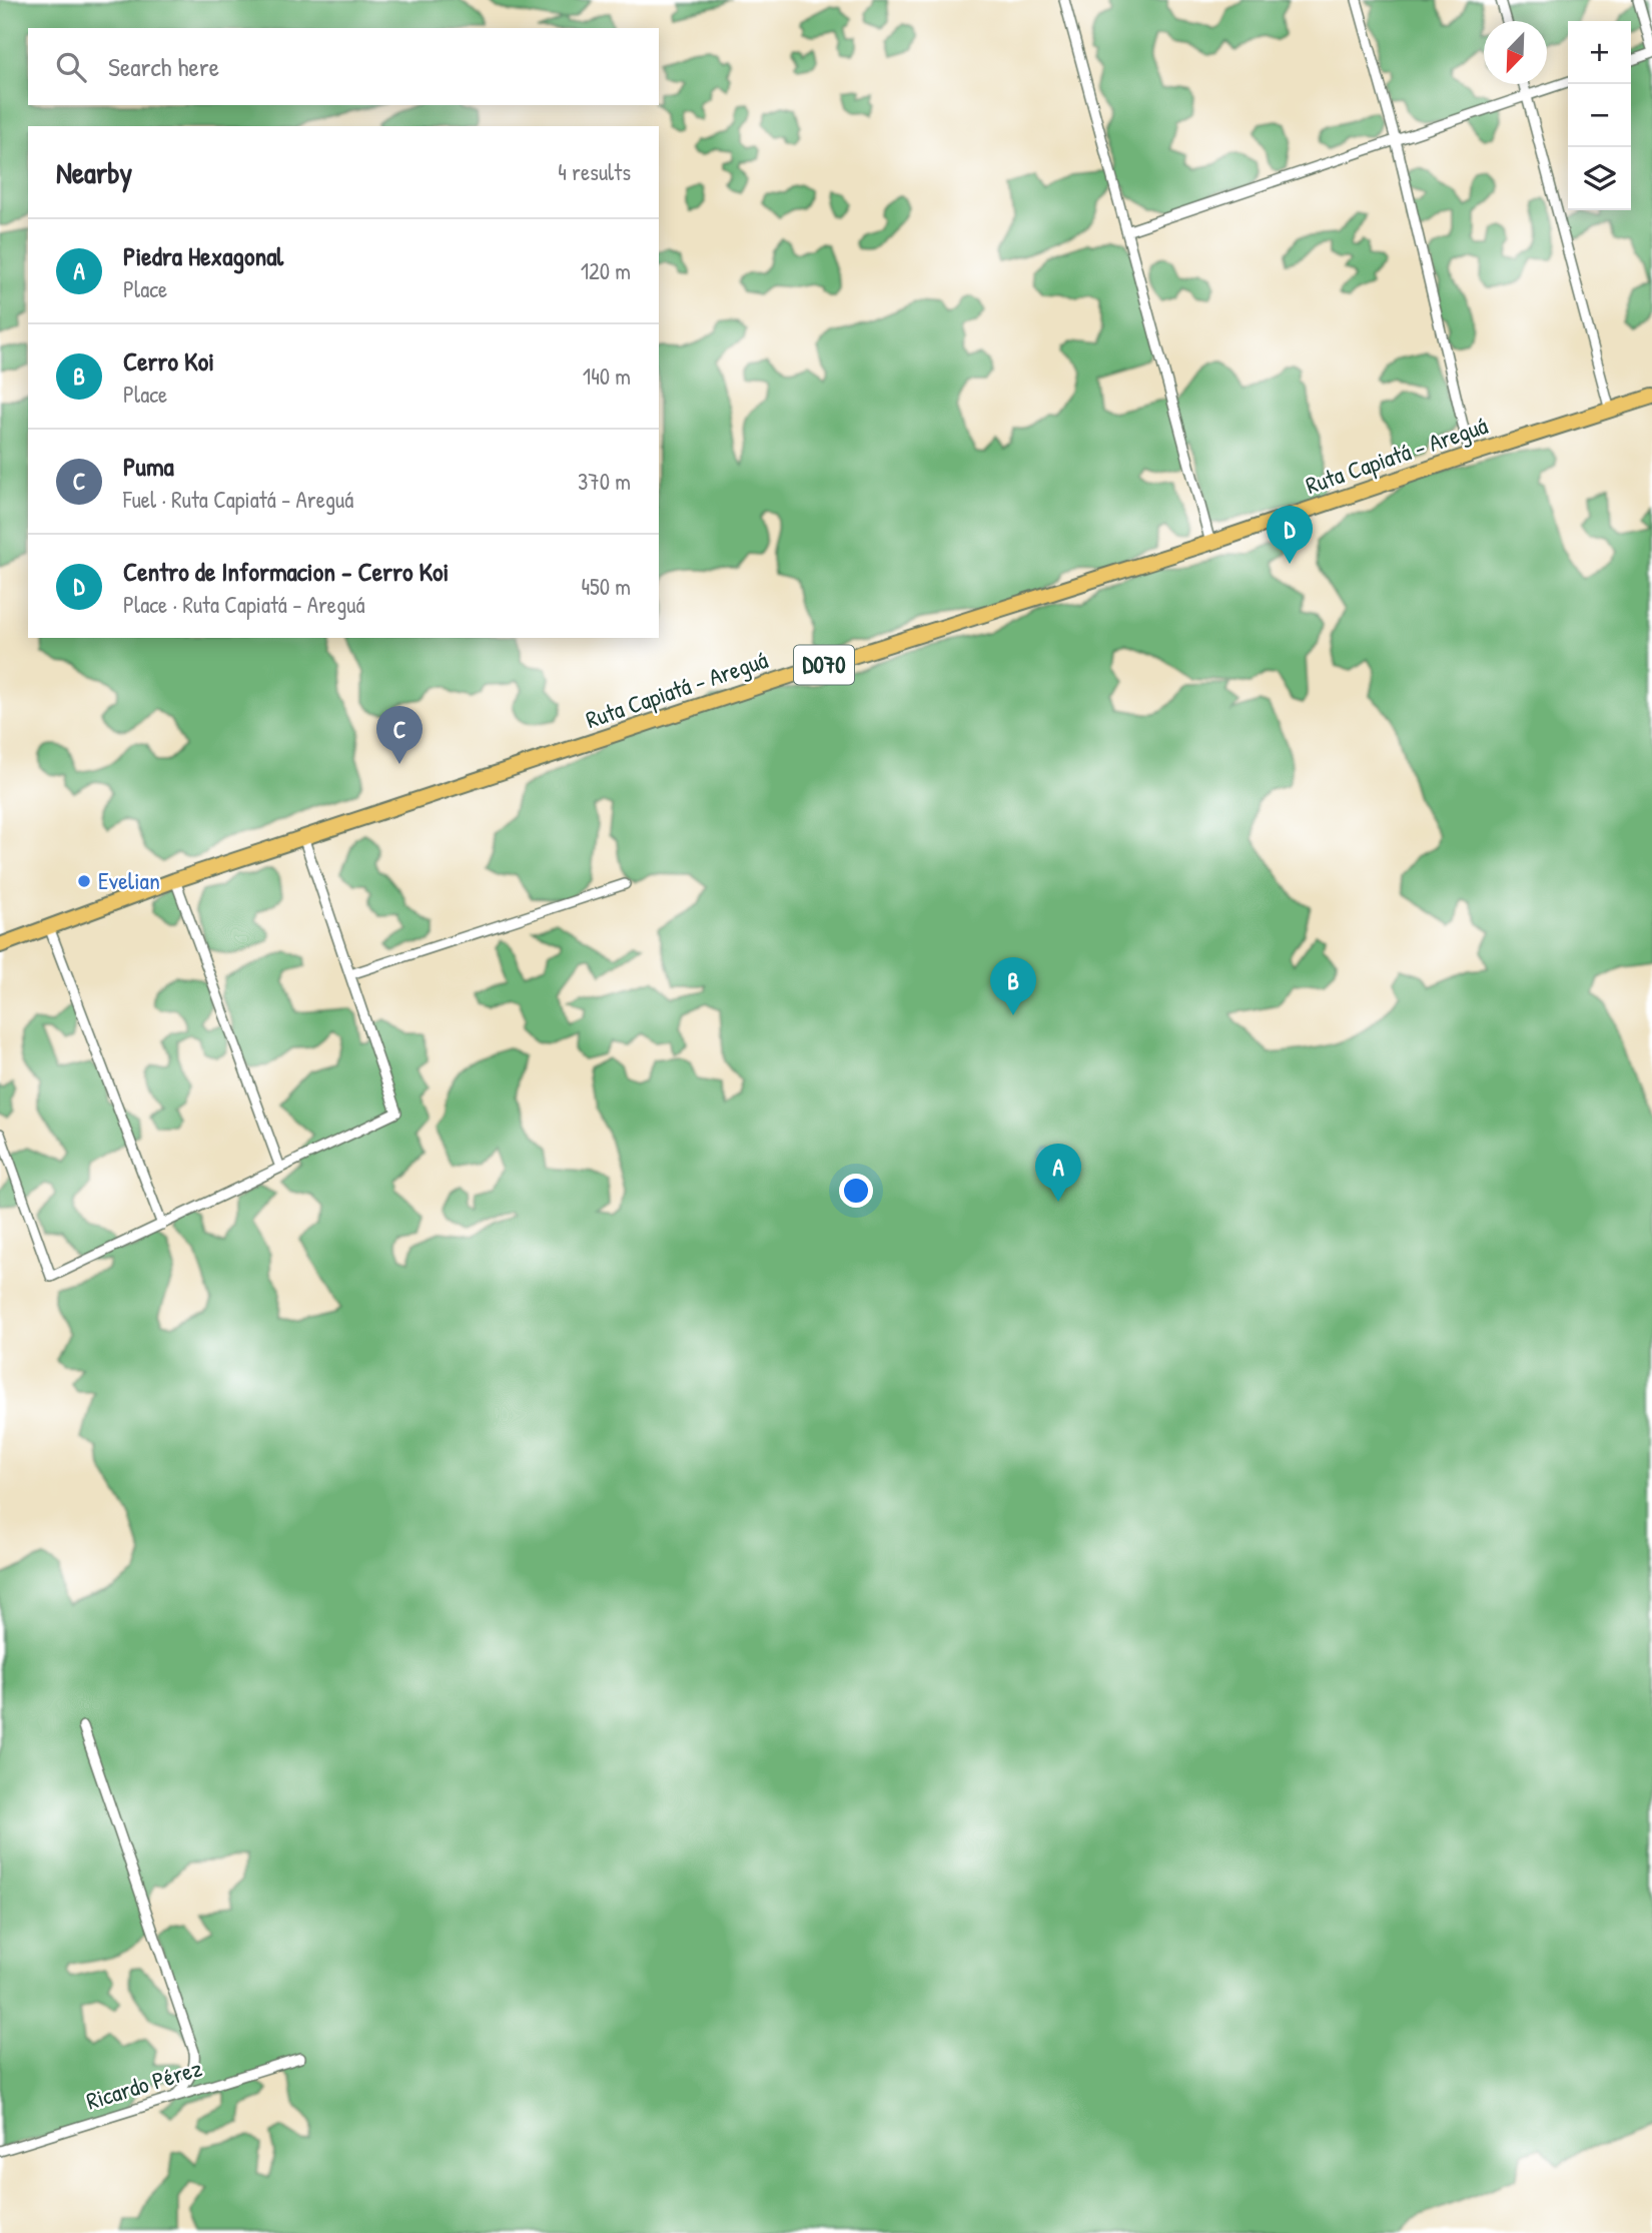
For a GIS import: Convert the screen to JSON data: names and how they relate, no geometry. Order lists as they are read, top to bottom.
{
  "streets": {
    "main road": ["Ruta Capiatá - Areguá", "D070"],
    "street": ["Ricardo Pérez"]
  },
  "places": ["Evelian"],
  "north": "bottom left",
  "page": {
    "map_buttons": ["+", "−"],
    "search": "Search here",
    "heading": ["Nearby", "4 results"],
    "list": [
      {
        "mark": "A",
        "name": "Piedra Hexagonal",
        "note": "Place",
        "value": "120 m"
      },
      {
        "mark": "B",
        "name": "Cerro Koi",
        "note": "Place",
        "value": "140 m"
      },
      {
        "mark": "C",
        "name": "Puma",
        "note": "Fuel · Ruta Capiatá - Areguá",
        "value": "370 m"
      },
      {
        "mark": "D",
        "name": "Centro de Informacion - Cerro Koi",
        "note": "Place · Ruta Capiatá - Areguá",
        "value": "450 m"
      }
    ],
    "pins": [
      "D",
      "C",
      "B",
      "A"
    ]
  }
}
